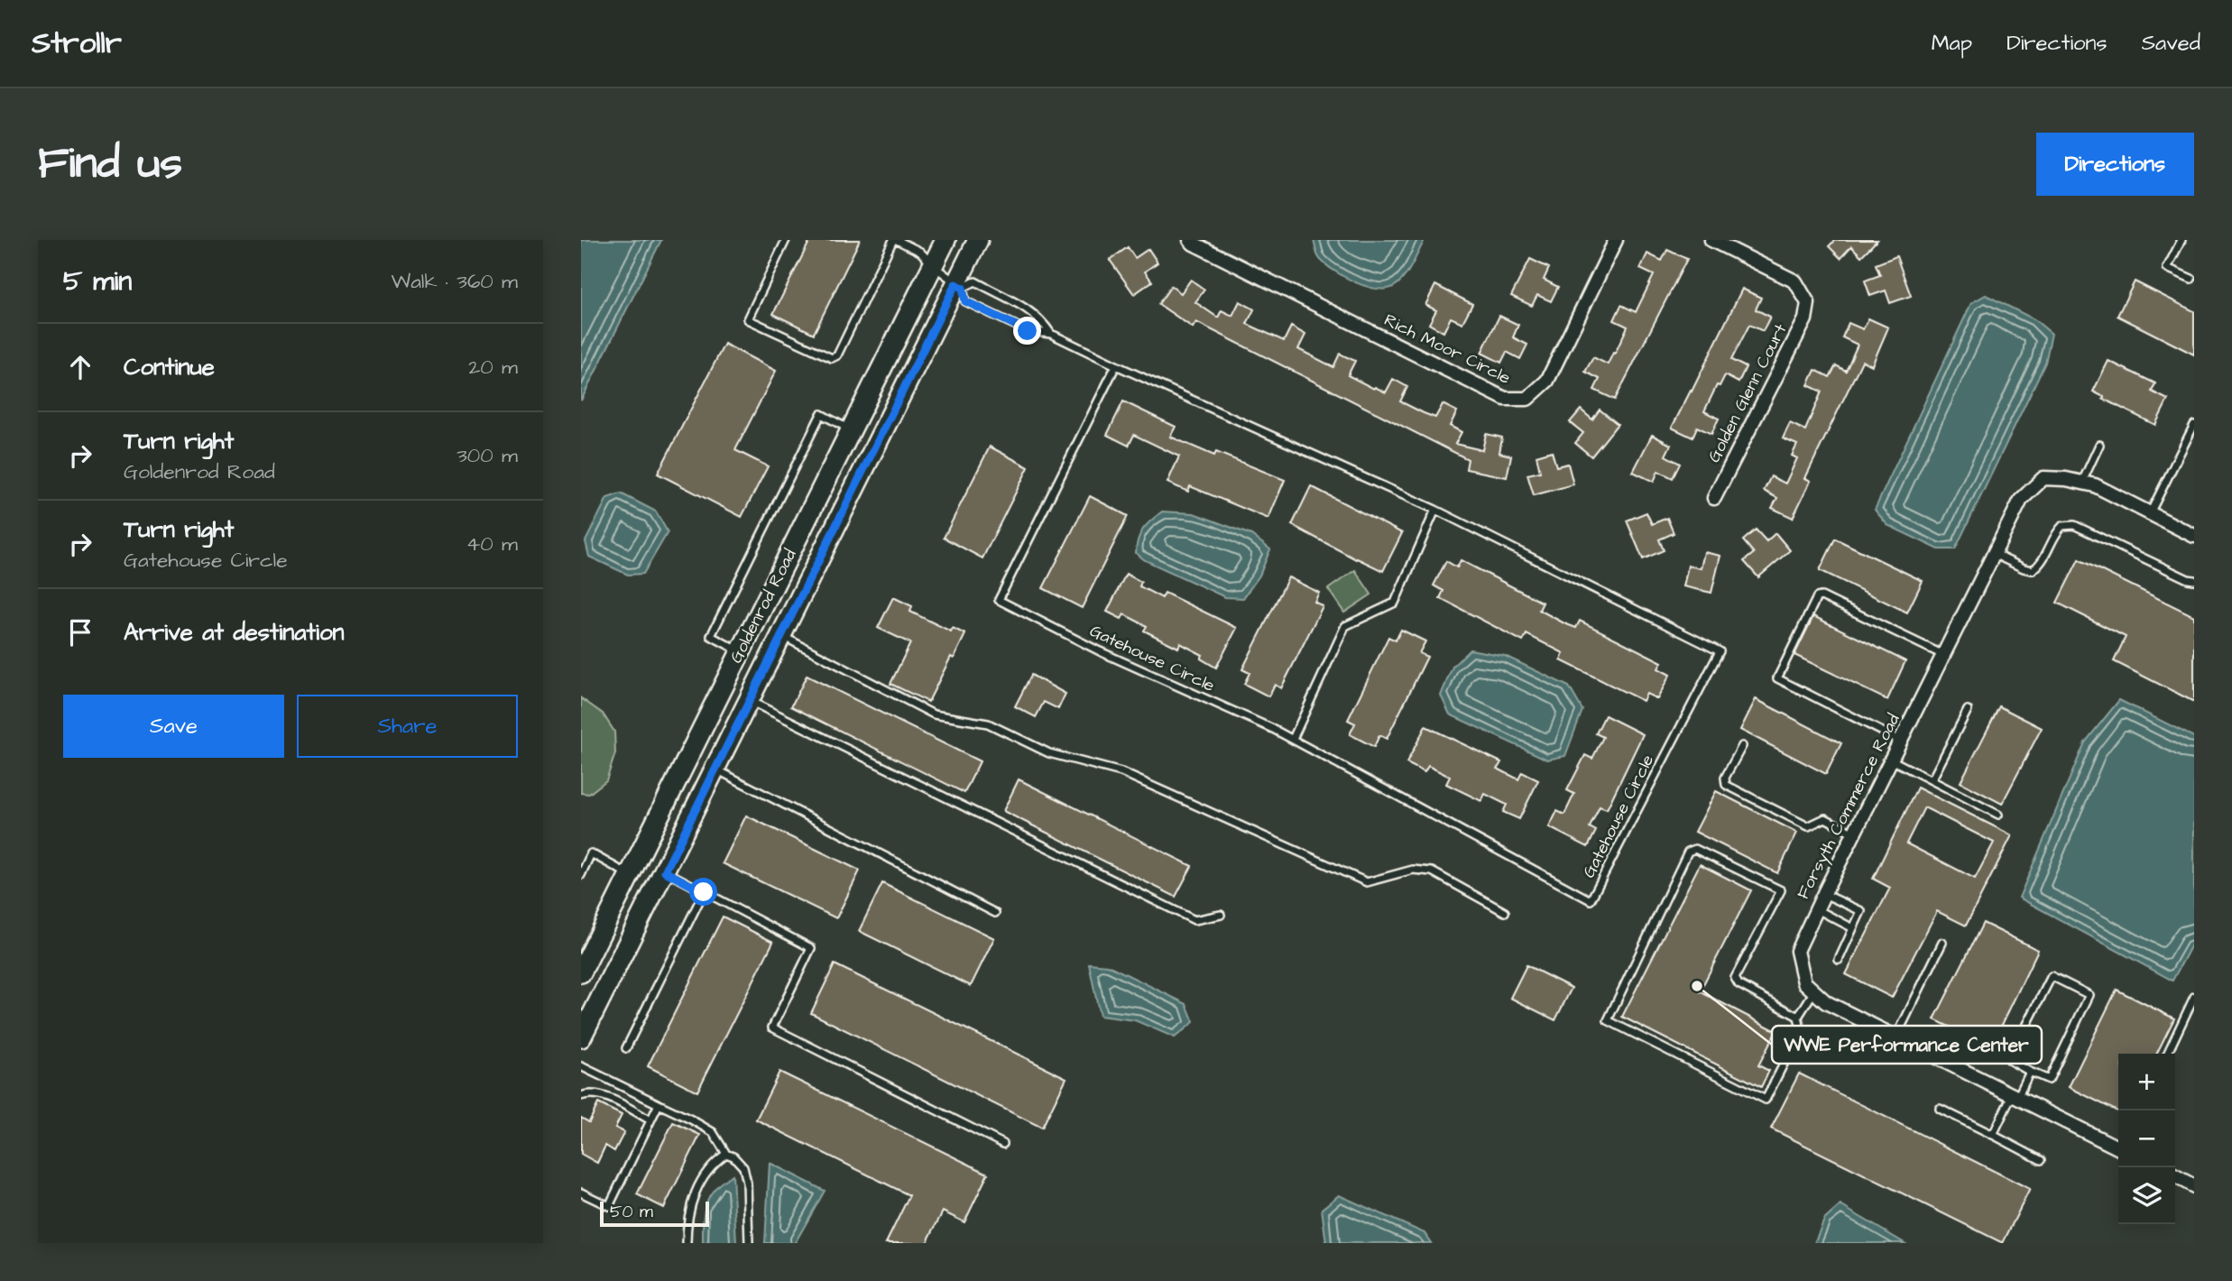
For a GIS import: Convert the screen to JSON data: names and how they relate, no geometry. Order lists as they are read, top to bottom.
{
  "streets": {
    "main road": ["Goldenrod Road"],
    "street": ["Rich Moor Circle", "Golden Glenn Court", "Forsyth Commerce Road"],
    "lane": ["Gatehouse Circle"]
  },
  "crossings": [
    ["Goldenrod Road", "Gatehouse Circle"]
  ],
  "places": ["WWE Performance Center"],
  "scale_bar": "50 m",
  "page": {
    "header": "Strollr",
    "nav": ["Map", "Directions", "Saved"],
    "buttons": [
      "Directions",
      ["Save", "Share"]
    ],
    "title": "Find us",
    "heading": ["5 min", "Walk · 360 m"],
    "list": [
      ["Continue", "20 m"],
      ["Turn right", "Goldenrod Road", "300 m"],
      ["Turn right", "Gatehouse Circle", "40 m"],
      "Arrive at destination"
    ],
    "map_buttons": ["+", "−"],
    "scale": "50 m"
  }
}
